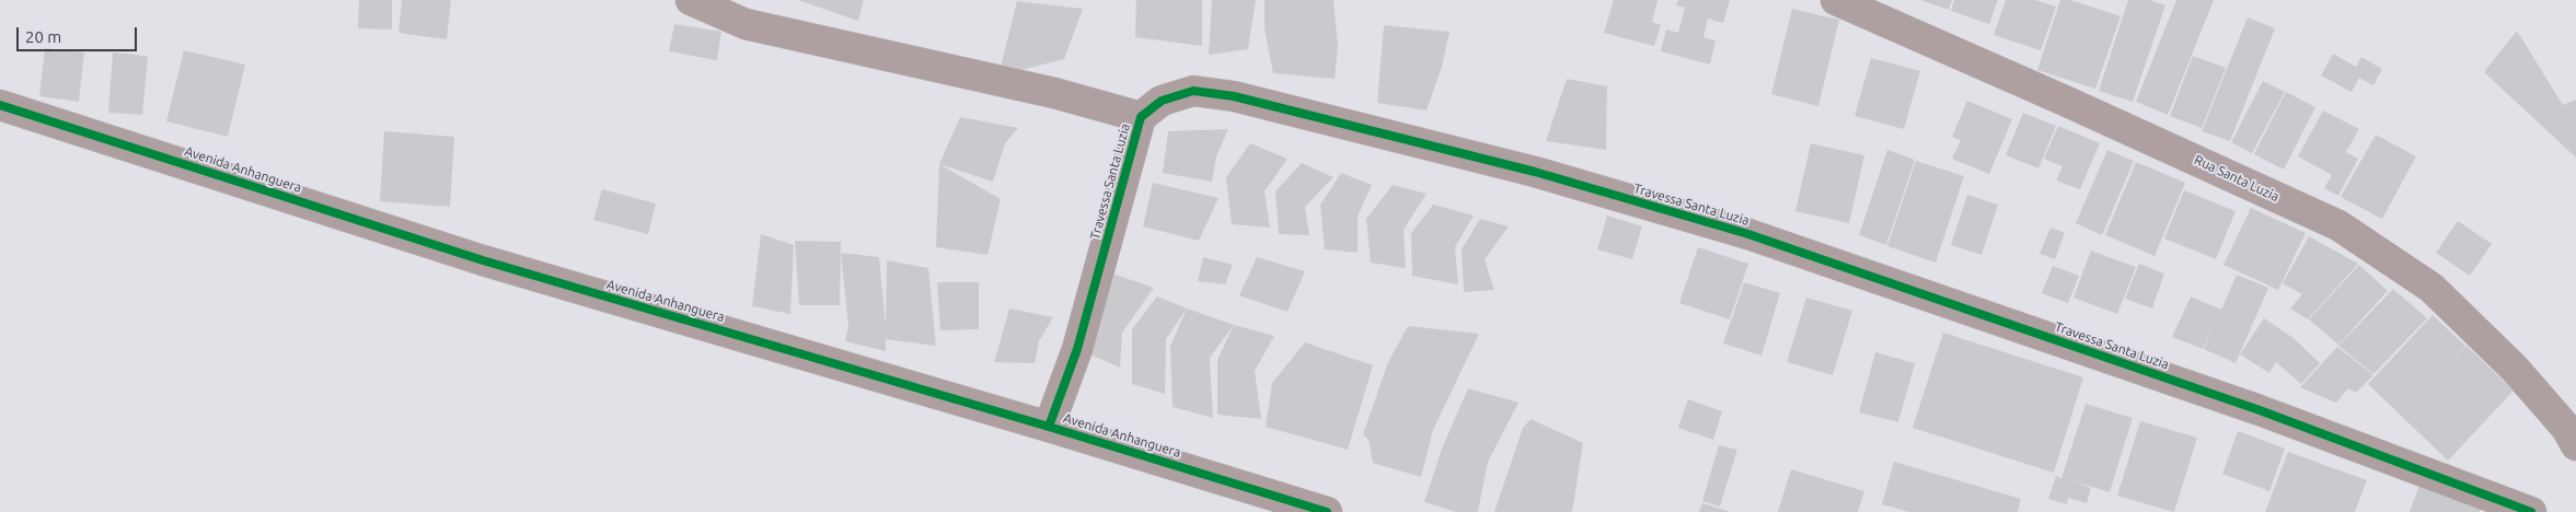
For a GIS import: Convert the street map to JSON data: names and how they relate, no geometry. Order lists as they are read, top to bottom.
{
  "streets": {
    "street": ["Avenida Anhanguera", "Rua Santa Luzia", "Travessa Santa Luzia"]
  },
  "crossings": [
    ["Avenida Anhanguera", "Travessa Santa Luzia"]
  ],
  "scale_bar": "20 m"
}
